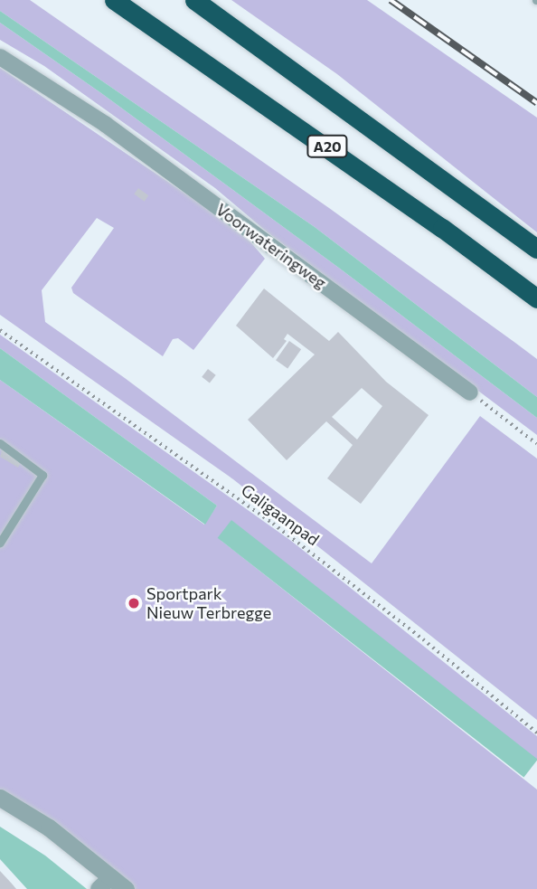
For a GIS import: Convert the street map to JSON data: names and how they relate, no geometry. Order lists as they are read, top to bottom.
{
  "streets": {
    "highway": ["A20"],
    "street": ["Voorwateringweg"],
    "path": ["Galigaanpad"]
  },
  "places": ["Sportpark Nieuw Terbregge"]
}
